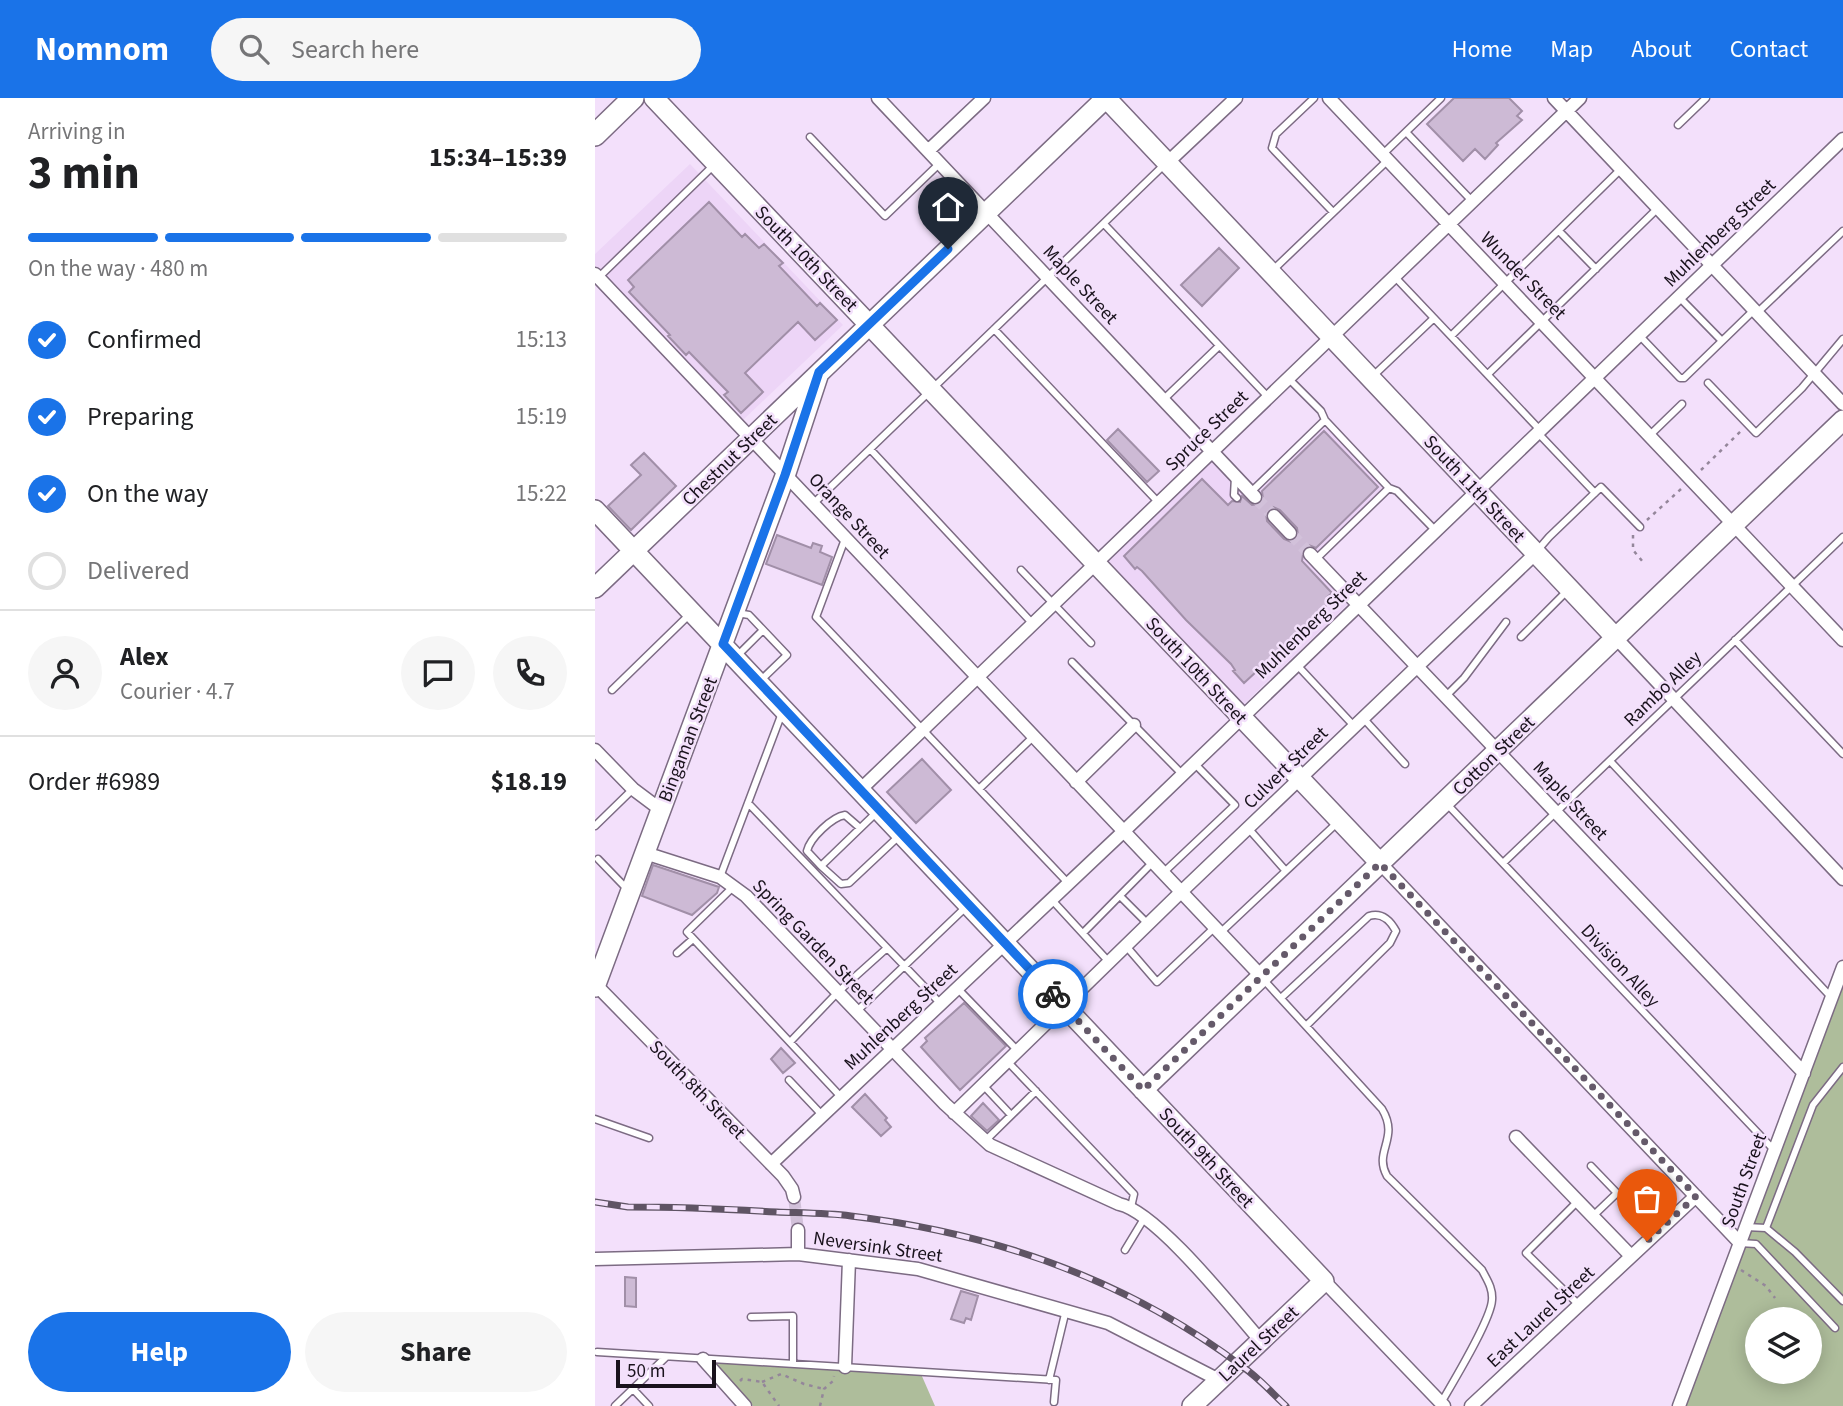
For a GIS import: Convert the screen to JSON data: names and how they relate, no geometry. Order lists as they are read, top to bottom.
{
  "streets": {
    "street": [
      "Muhlenberg Street",
      "South 10th Street",
      "Wunder Street",
      "Maple Street",
      "Spruce Street",
      "Chestnut Street",
      "South 11th Street",
      "Orange Street",
      "Bingaman Street",
      "Cotton Street",
      "Culvert Street",
      "Spring Garden Street",
      "South 8th Street",
      "South 9th Street",
      "South Street",
      "Neversink Street",
      "East Laurel Street",
      "Laurel Street"
    ],
    "lane": ["Rambo Alley", "Division Alley"]
  },
  "crossings": [
    ["Muhlenberg Street", "South 10th Street"],
    ["Muhlenberg Street", "Wunder Street"],
    ["Muhlenberg Street", "Maple Street"],
    ["Muhlenberg Street", "South 11th Street"],
    ["Muhlenberg Street", "Orange Street"],
    ["Muhlenberg Street", "Spring Garden Street"],
    ["Muhlenberg Street", "South 8th Street"],
    ["Muhlenberg Street", "South 9th Street"],
    ["South 10th Street", "Spruce Street"],
    ["South 10th Street", "Chestnut Street"],
    ["South 10th Street", "Cotton Street"],
    ["South 10th Street", "Culvert Street"],
    ["South 10th Street", "South Street"],
    ["South 10th Street", "East Laurel Street"],
    ["Wunder Street", "Spruce Street"],
    ["Wunder Street", "Rambo Alley"],
    ["Wunder Street", "Cotton Street"],
    ["Maple Street", "Spruce Street"],
    ["Maple Street", "Chestnut Street"],
    ["Maple Street", "Rambo Alley"],
    ["Maple Street", "Cotton Street"],
    ["Maple Street", "Culvert Street"],
    ["Maple Street", "South Street"],
    ["Spruce Street", "South 11th Street"],
    ["Spruce Street", "Orange Street"],
    ["Spruce Street", "South 9th Street"],
    ["Chestnut Street", "South 11th Street"],
    ["Chestnut Street", "Orange Street"],
    ["Chestnut Street", "Bingaman Street"],
    ["Chestnut Street", "South 9th Street"],
    ["South 11th Street", "Rambo Alley"],
    ["South 11th Street", "Cotton Street"],
    ["South 11th Street", "Culvert Street"],
    ["Orange Street", "Bingaman Street"],
    ["Orange Street", "Cotton Street"],
    ["Orange Street", "Culvert Street"],
    ["Rambo Alley", "Division Alley"],
    ["Bingaman Street", "Spring Garden Street"],
    ["Bingaman Street", "South 8th Street"],
    ["Bingaman Street", "South 9th Street"],
    ["Cotton Street", "Division Alley"],
    ["Cotton Street", "South 9th Street"],
    ["Culvert Street", "Spring Garden Street"],
    ["Culvert Street", "South 9th Street"],
    ["Spring Garden Street", "Laurel Street"],
    ["Division Alley", "South Street"],
    ["South 9th Street", "Laurel Street"],
    ["Neversink Street", "Laurel Street"]
  ],
  "scale_bar": "50 m",
  "page": {
    "header": "Nomnom",
    "search": "Search here",
    "nav": [
      "Home",
      "Map",
      "About",
      "Contact"
    ],
    "heading": ["3 min", "Arriving in", "15:34–15:39"],
    "panel": [
      "Alex",
      "Courier · 4.7",
      "Order #6989",
      "$18.19"
    ],
    "bar": "On the way · 480 m",
    "list": [
      ["Confirmed", "15:13"],
      ["Preparing", "15:19"],
      ["On the way", "15:22"],
      "Delivered"
    ],
    "buttons": ["Help", "Share"],
    "scale": "50 m"
  }
}
